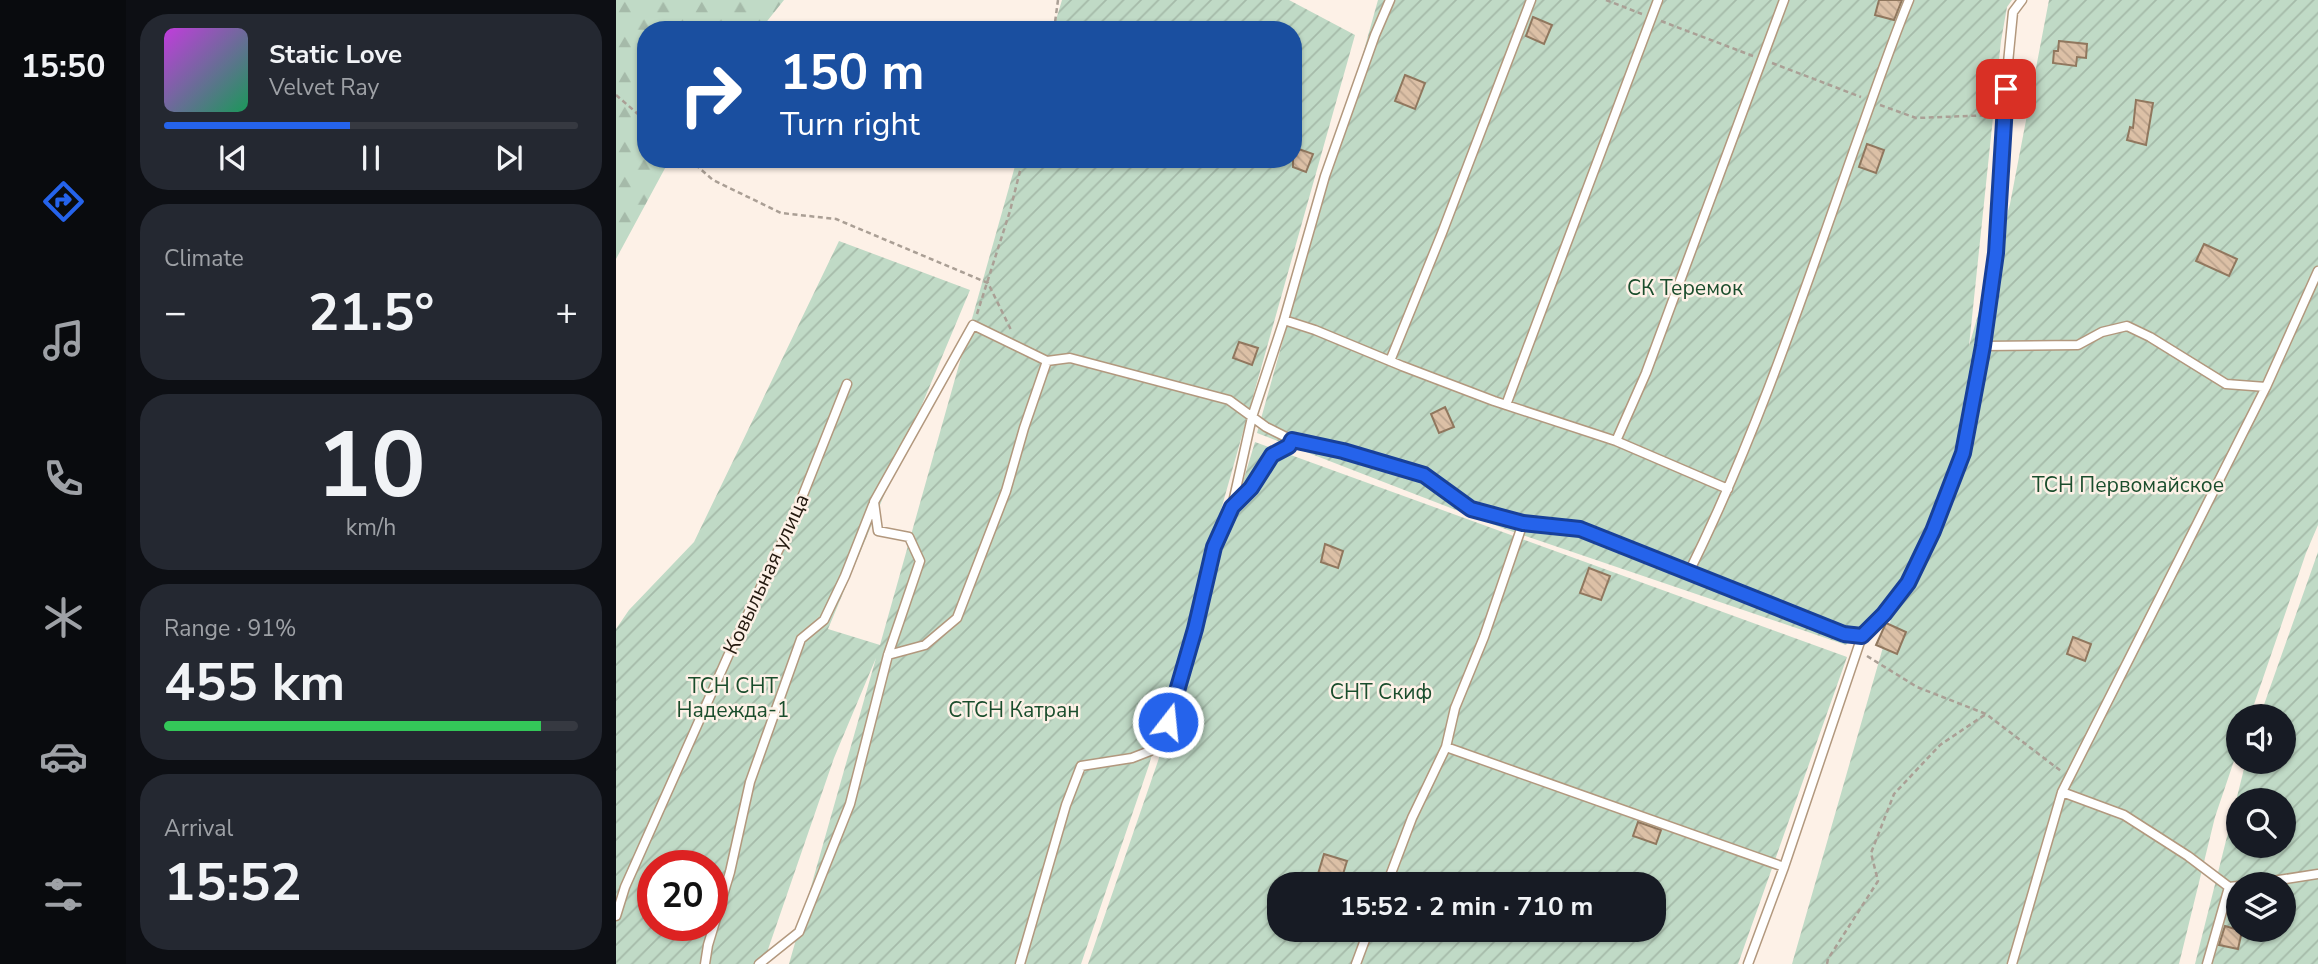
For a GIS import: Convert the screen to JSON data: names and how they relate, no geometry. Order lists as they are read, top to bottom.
{
  "streets": {
    "lane": ["Ковыльная улица"]
  },
  "parks": [
    "СК Теремок",
    "ТСН Первомайское",
    "ТСН СНТ Надежда-1",
    "СНТ Скиф",
    "СТСН Катран"
  ],
  "page": {
    "tabs": "15:50",
    "turn": ["150 m", "Turn right"],
    "song": ["Static Love", "Velvet Ray"],
    "tile": [
      "Climate",
      ["10", "km/h"],
      ["Range · 91%", "455 km"],
      ["Arrival", "15:52"]
    ],
    "heat": ["−", "21.5°", "+"],
    "limit": "20",
    "trip": "15:52 · 2 min · 710 m"
  }
}
